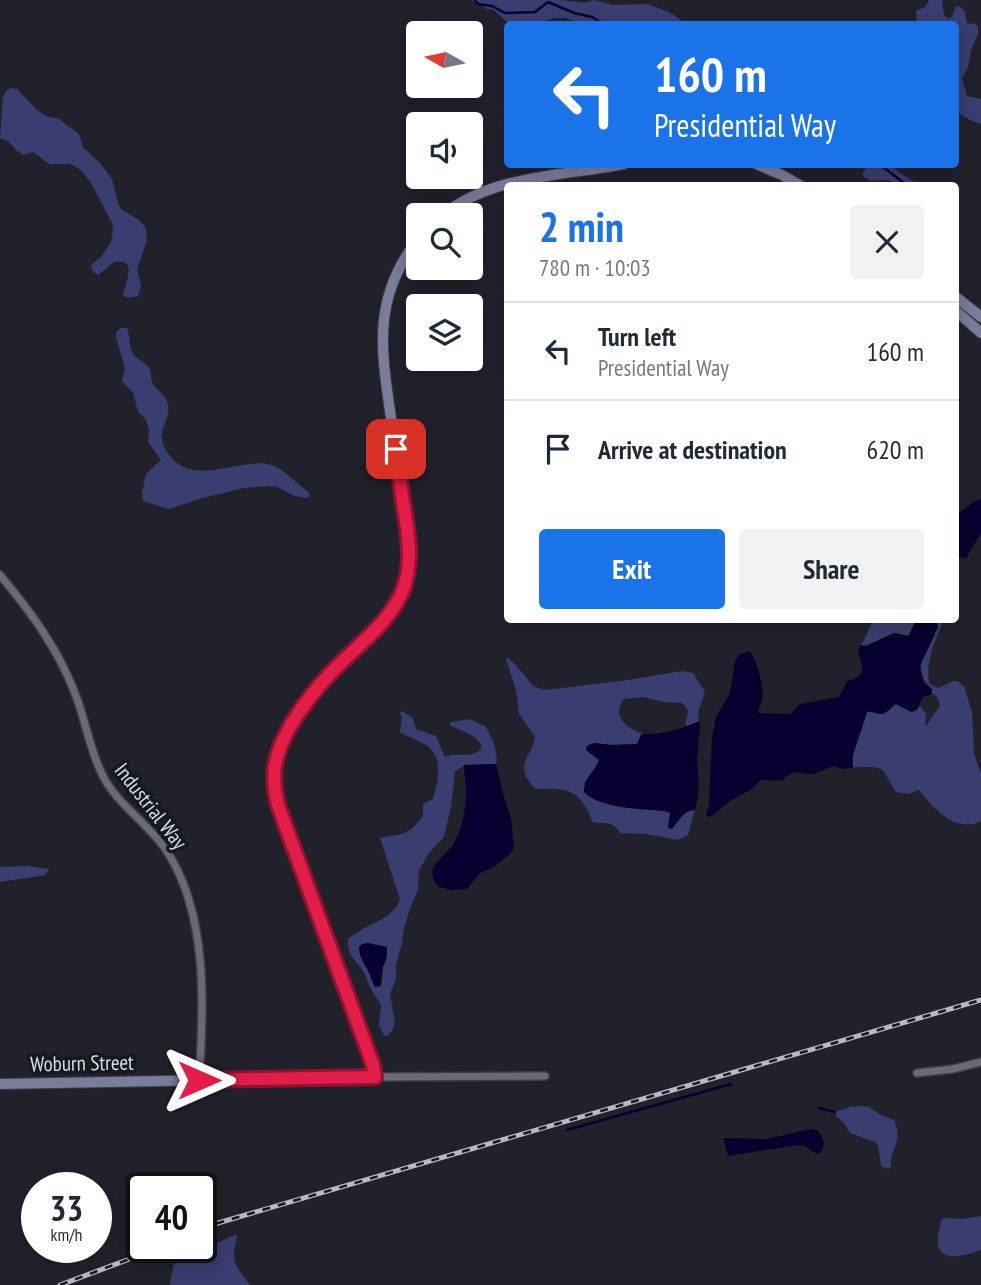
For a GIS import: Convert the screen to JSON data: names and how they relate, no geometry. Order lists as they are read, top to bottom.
{
  "streets": {
    "street": ["Industrial Way", "Woburn Street"]
  },
  "crossings": [
    ["Industrial Way", "Woburn Street"]
  ],
  "north": "left",
  "page": {
    "turn": ["160 m", "Presidential Way"],
    "heading": ["2 min", "780 m · 10:03"],
    "list": [
      {
        "name": "Turn left",
        "note": "Presidential Way",
        "value": "160 m"
      },
      {
        "name": "Arrive at destination",
        "value": "620 m"
      }
    ],
    "buttons": ["Exit", "Share"],
    "speed": "33 km/h",
    "limit": "40"
  }
}
